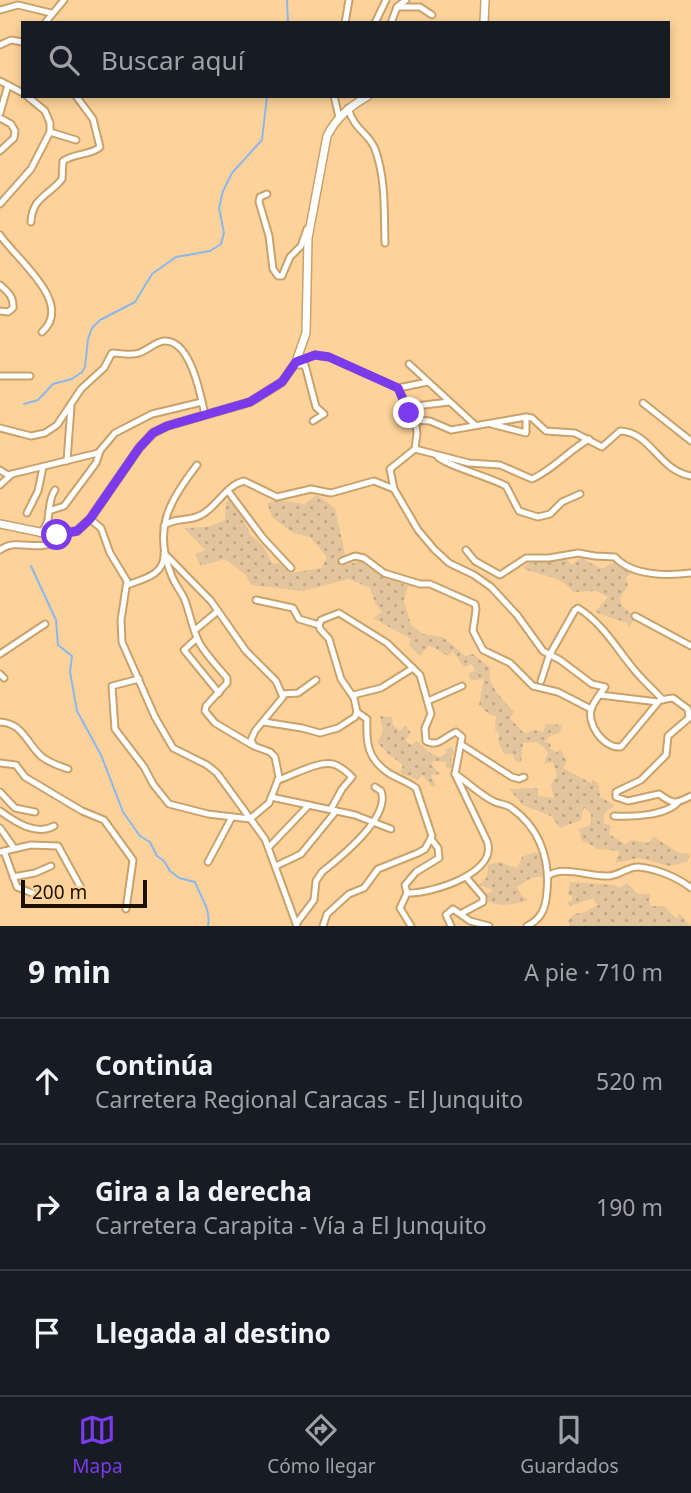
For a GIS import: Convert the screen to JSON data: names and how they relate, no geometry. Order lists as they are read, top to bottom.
{
  "scale_bar": "200 m",
  "page": {
    "search": "Buscar aquí",
    "scale": "200 m",
    "heading": ["9 min", "A pie · 710 m"],
    "list": [
      ["Continúa", "Carretera Regional Caracas - El Junquito", "520 m"],
      ["Gira a la derecha", "Carretera Carapita - Vía a El Junquito", "190 m"],
      "Llegada al destino"
    ],
    "nav": ["Mapa", "Cómo llegar", "Guardados"]
  }
}
